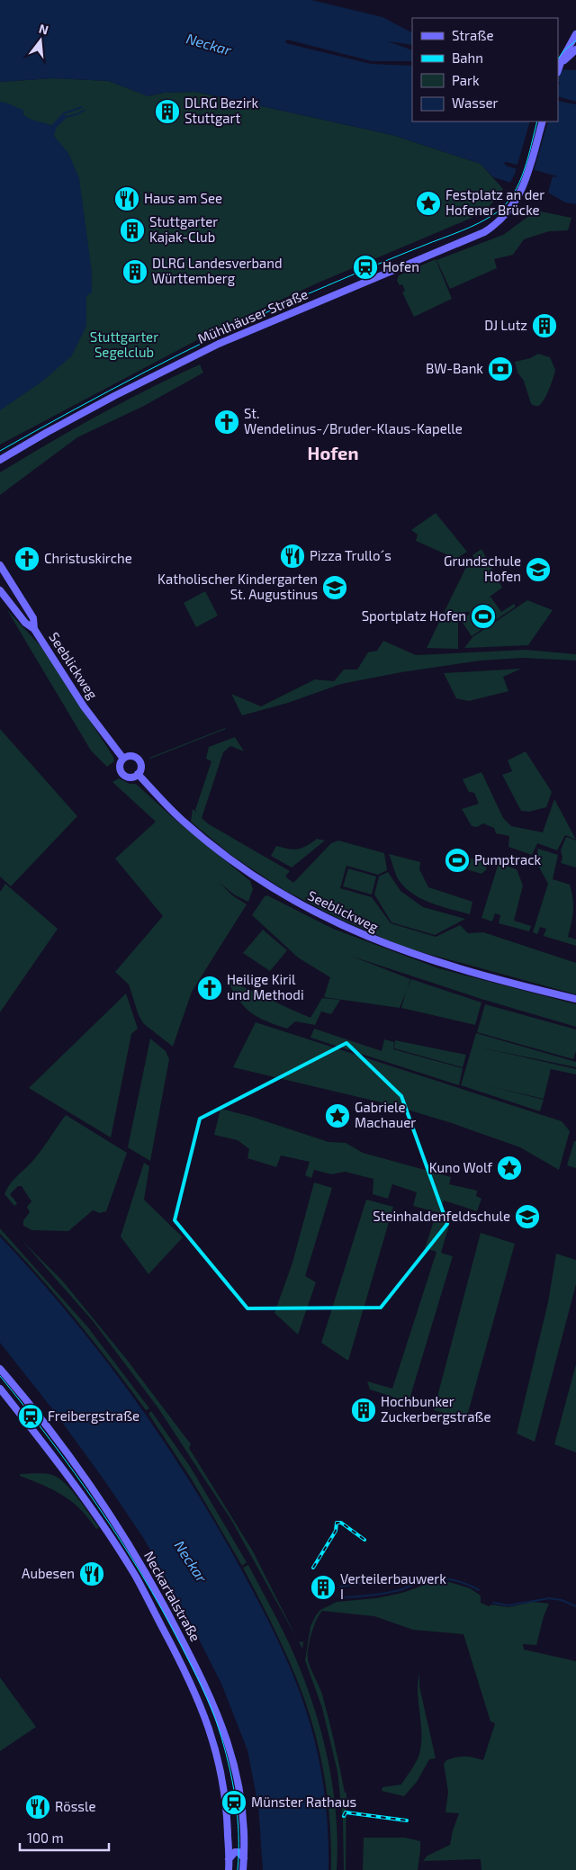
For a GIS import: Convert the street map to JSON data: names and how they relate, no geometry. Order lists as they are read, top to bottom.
{
  "streets": {
    "main road": ["Mühlhäuser Straße", "Seeblickweg", "Neckartalstraße"]
  },
  "districts": ["Hofen"],
  "water": ["Neckar"],
  "parks": ["Stuttgarter Segelclub"],
  "places": {
    "building": [
      "DLRG Bezirk Stuttgart",
      "Stuttgarter Kajak-Club",
      "DLRG Landesverband Württemberg",
      "DJ Lutz",
      "Hochbunker Zuckerbergstraße",
      "Verteilerbauwerk I"
    ],
    "restaurant": [
      "Haus am See",
      "Pizza Trullo´s",
      "Aubesen",
      "Rössle"
    ],
    "place": ["Festplatz an der Hofener Brücke", "Gabriele Machauer", "Kuno Wolf"],
    "station": ["Hofen", "Freibergstraße", "Münster Rathaus"],
    "bank": ["BW-Bank"],
    "church": ["St. Wendelinus-/Bruder-Klaus-Kapelle", "Christuskirche", "Heilige Kiril und Methodi"],
    "school or university": ["Grundschule Hofen", "Katholischer Kindergarten St. Augustinus", "Steinhaldenfeldschule"],
    "sports": ["Sportplatz Hofen", "Pumptrack"]
  },
  "legend": [
    "Straße",
    "Bahn",
    "Park",
    "Wasser"
  ],
  "scale_bar": "100 m",
  "north": "top"
}
